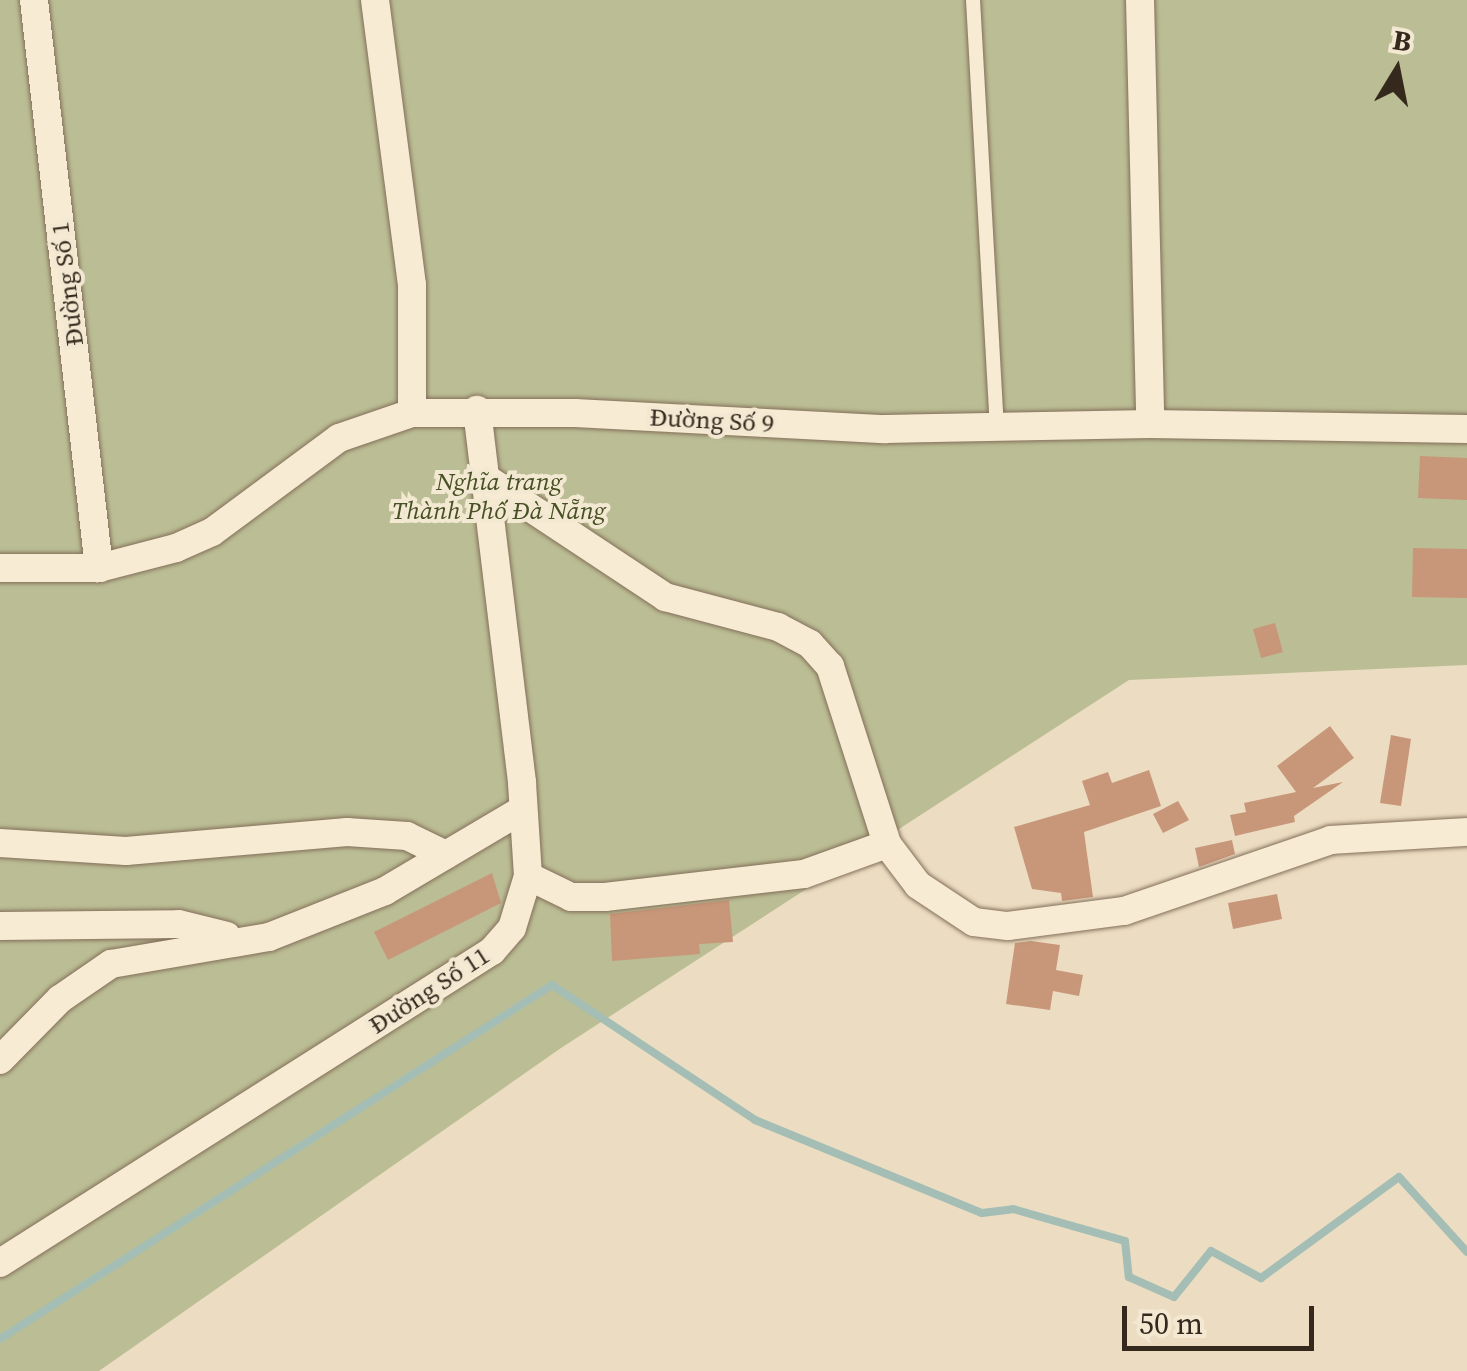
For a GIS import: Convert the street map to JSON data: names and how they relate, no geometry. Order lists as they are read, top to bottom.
{
  "streets": {
    "street": ["Đường Số 1", "Đường Số 9", "Đường Số 11"]
  },
  "crossings": [
    ["Đường Số 1", "Đường Số 9"],
    ["Đường Số 9", "Đường Số 11"]
  ],
  "parks": ["Nghĩa trang Thành Phố Đà Nẵng"],
  "scale_bar": "50 m",
  "north": "top"
}
